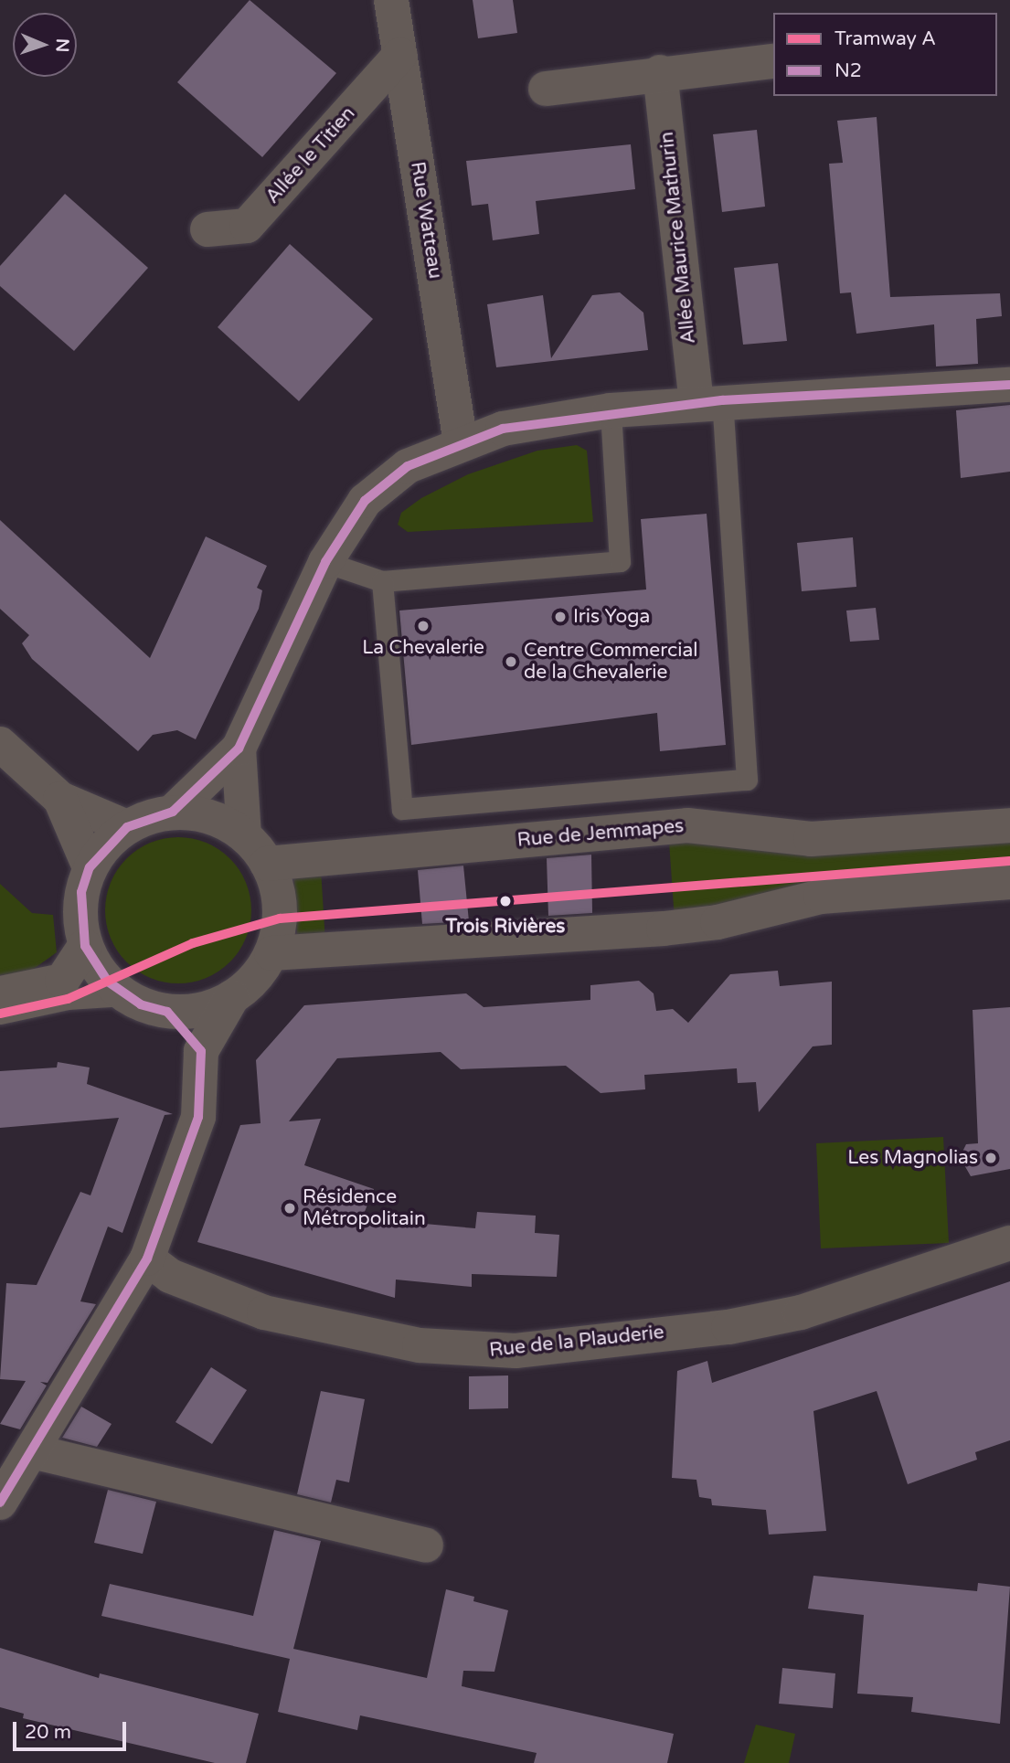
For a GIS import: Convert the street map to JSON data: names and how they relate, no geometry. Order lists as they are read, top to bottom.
{
  "streets": {
    "street": [
      "Allée le Titien",
      "Rue Watteau",
      "Allée Maurice Mathurin",
      "Rue de Jemmapes",
      "Rue de la Plauderie"
    ]
  },
  "crossings": [
    ["Allée le Titien", "Rue Watteau"]
  ],
  "places": [
    "Iris Yoga",
    "La Chevalerie",
    "Centre Commercial de la Chevalerie",
    "Trois Rivières",
    "Les Magnolias",
    "Résidence Métropolitain"
  ],
  "lines": ["transit line N2", "tram line A"],
  "legend": ["Tramway A", "N2"],
  "scale_bar": "20 m",
  "north": "right"
}
